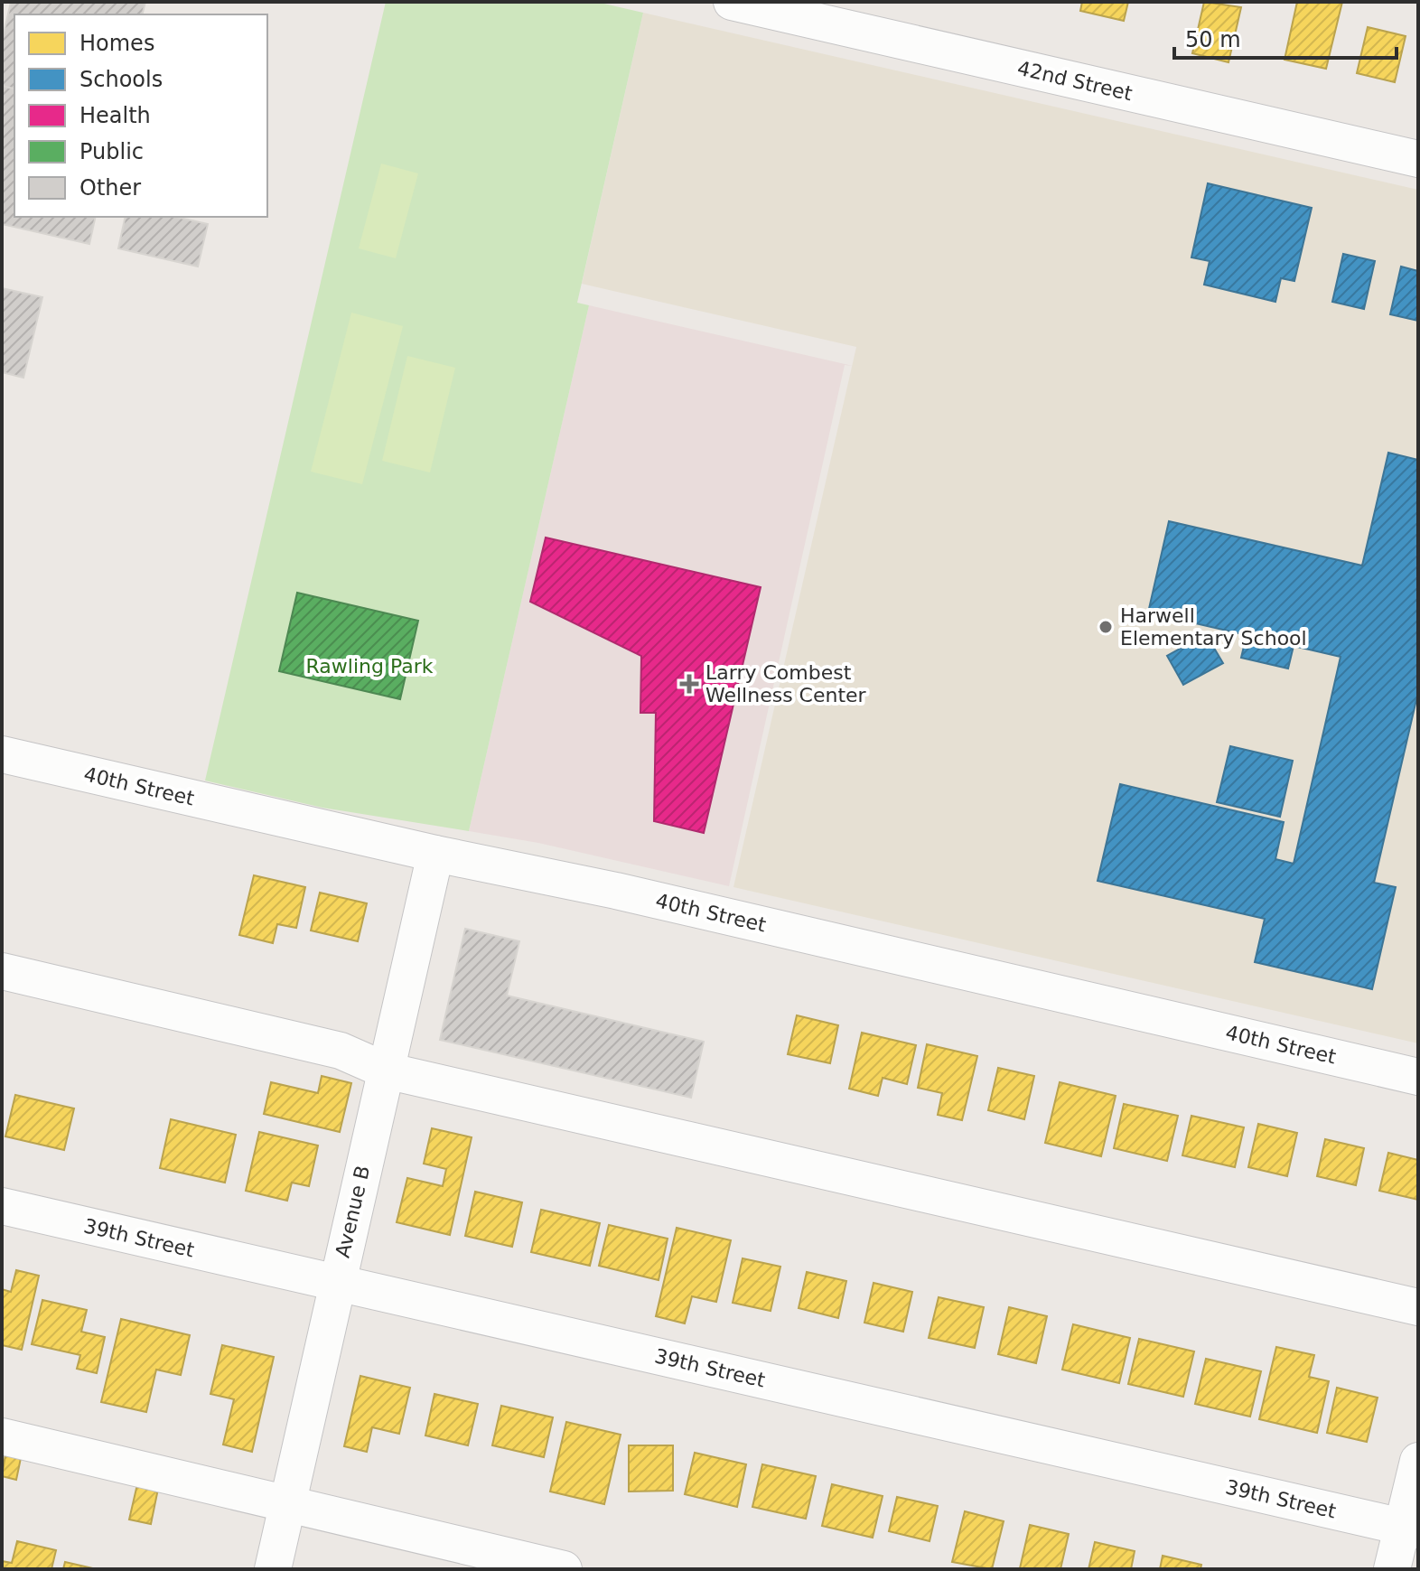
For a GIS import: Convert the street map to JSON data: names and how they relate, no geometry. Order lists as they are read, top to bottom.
{
  "streets": {
    "street": [
      "42nd Street",
      "40th Street",
      "Avenue B",
      "39th Street"
    ]
  },
  "crossings": [
    ["40th Street", "Avenue B"],
    ["Avenue B", "39th Street"]
  ],
  "parks": ["Rawling Park"],
  "places": {
    "other": ["Harwell Elementary School"],
    "health": ["Larry Combest Wellness Center"]
  },
  "legend": [
    "Homes",
    "Schools",
    "Health",
    "Public",
    "Other"
  ],
  "scale_bar": "50 m"
}
